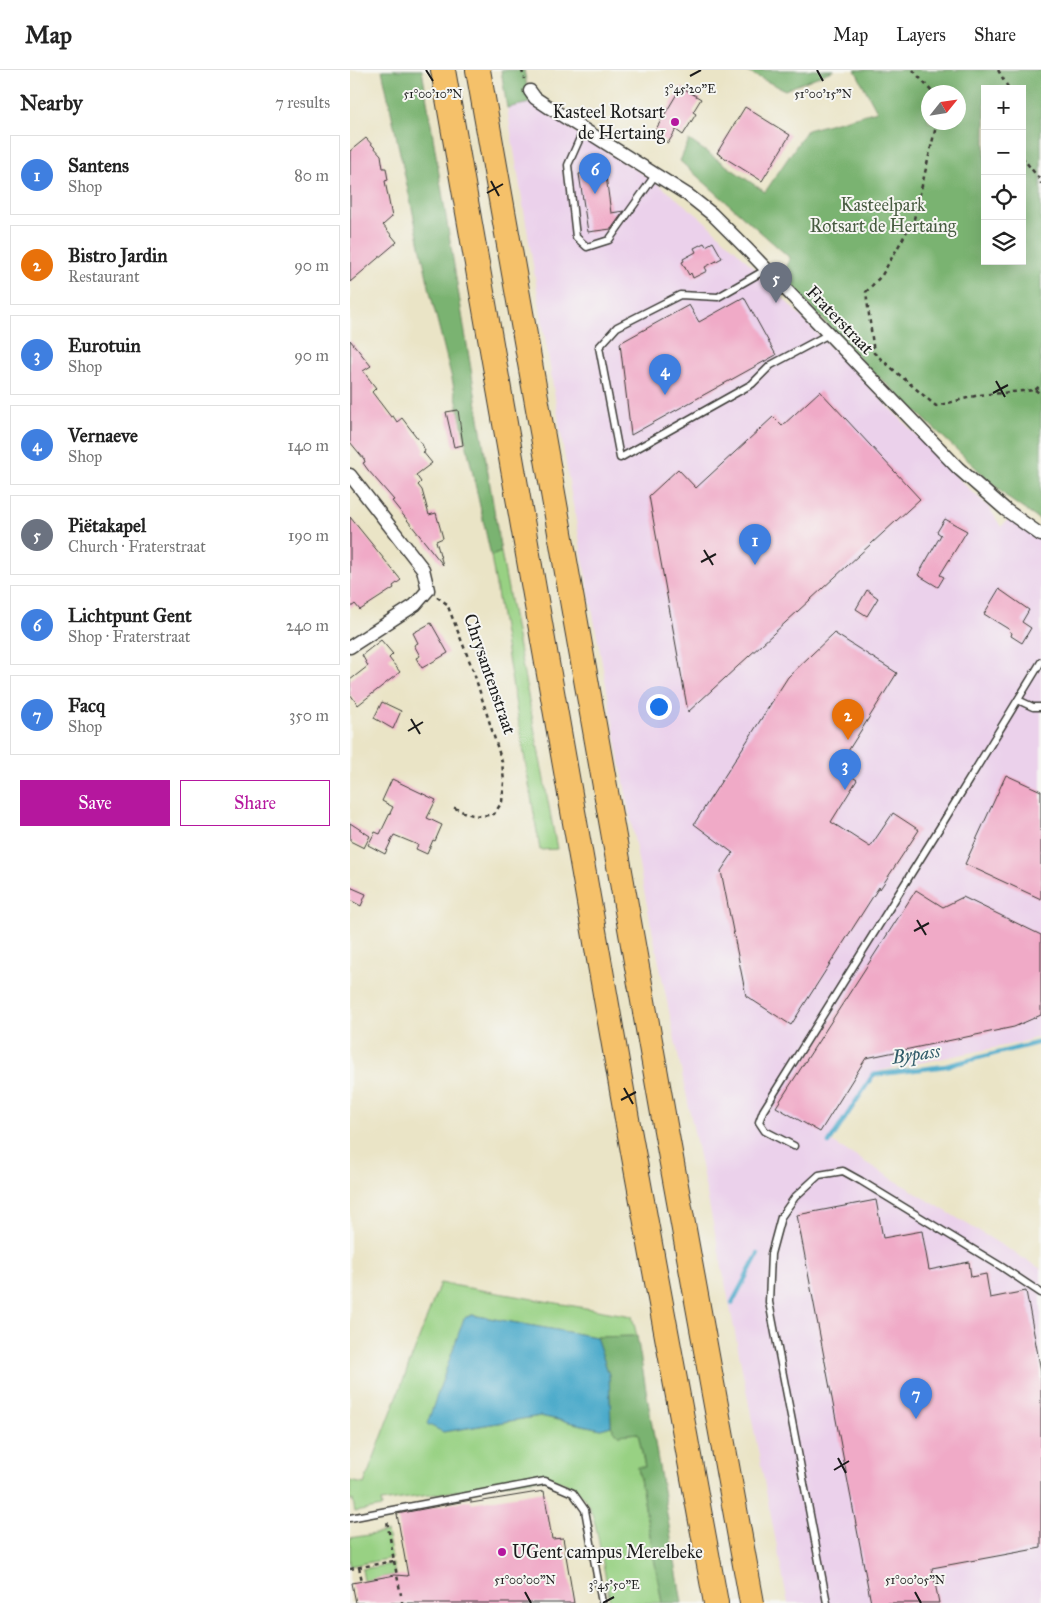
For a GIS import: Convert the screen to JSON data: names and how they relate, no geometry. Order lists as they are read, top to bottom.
{
  "streets": {
    "street": ["Fraterstraat"],
    "path": ["Chrysantenstraat"]
  },
  "water": ["Bypass"],
  "parks": ["Kasteelpark Rotsart de Hertaing"],
  "places": ["Kasteel Rotsart de Hertaing", "UGent campus Merelbeke"],
  "north": "top right",
  "page": {
    "header": "Map",
    "nav": ["Map", "Layers", "Share"],
    "heading": ["Nearby", "7 results"],
    "map_buttons": ["+", "−"],
    "list": [
      {
        "mark": "1",
        "name": "Santens",
        "note": "Shop",
        "value": "80 m"
      },
      {
        "mark": "2",
        "name": "Bistro Jardin",
        "note": "Restaurant",
        "value": "90 m"
      },
      {
        "mark": "3",
        "name": "Eurotuin",
        "note": "Shop",
        "value": "90 m"
      },
      {
        "mark": "4",
        "name": "Vernaeve",
        "note": "Shop",
        "value": "140 m"
      },
      {
        "mark": "5",
        "name": "Piëtakapel",
        "note": "Church · Fraterstraat",
        "value": "190 m"
      },
      {
        "mark": "6",
        "name": "Lichtpunt Gent",
        "note": "Shop · Fraterstraat",
        "value": "240 m"
      },
      {
        "mark": "7",
        "name": "Facq",
        "note": "Shop",
        "value": "350 m"
      }
    ],
    "pins": [
      "6",
      "5",
      "4",
      "1",
      "2",
      "3",
      "7"
    ],
    "buttons": ["Save", "Share"]
  },
  "coordinates": [
    "3°45'20\"E",
    "51°00'10\"N",
    "51°00'15\"N",
    "51°00'00\"N",
    "51°00'05\"N",
    "3°45'50\"E"
  ]
}
